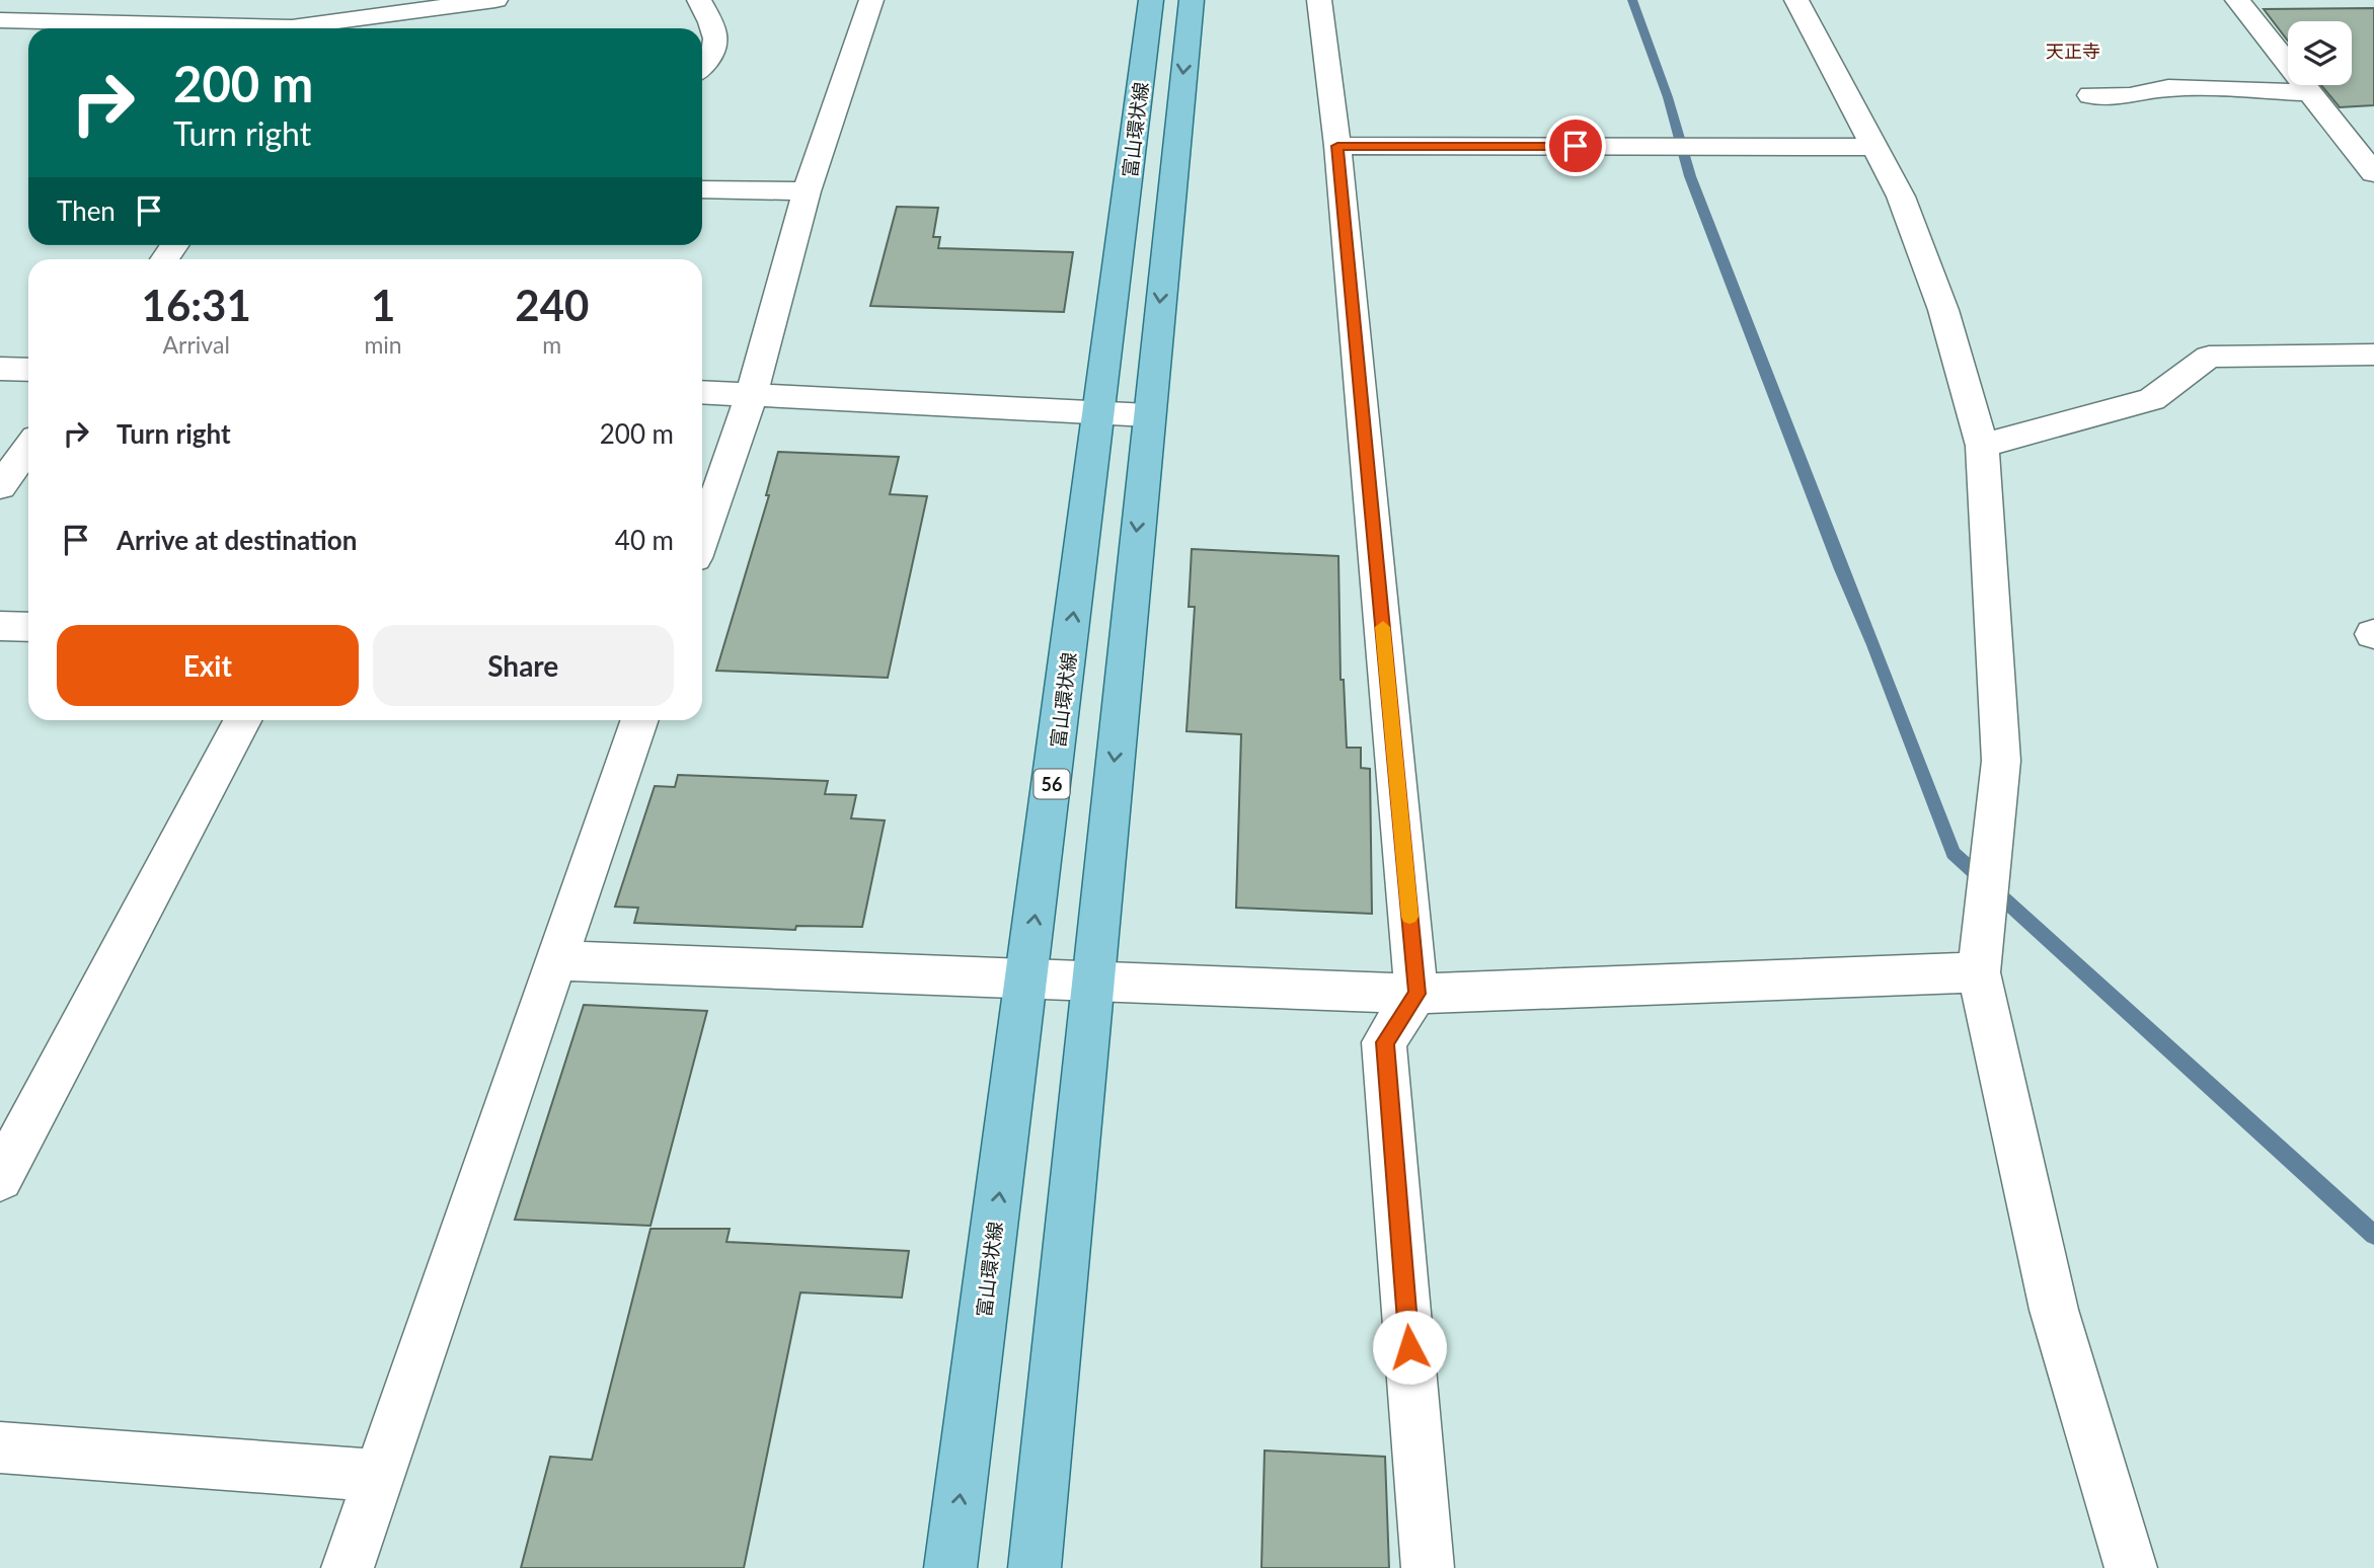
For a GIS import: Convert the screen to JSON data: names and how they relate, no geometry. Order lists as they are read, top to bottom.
{
  "streets": {
    "main road": ["富山環状線", "56"]
  },
  "districts": ["天正寺"],
  "page": {
    "turn": ["200 m", "Turn right"],
    "then": "Then",
    "eta": [
      "16:31",
      "Arrival",
      "1",
      "min",
      "240",
      "m"
    ],
    "list": [
      {
        "name": "Turn right",
        "value": "200 m"
      },
      {
        "name": "Arrive at destination",
        "value": "40 m"
      }
    ],
    "buttons": ["Exit", "Share"]
  }
}
